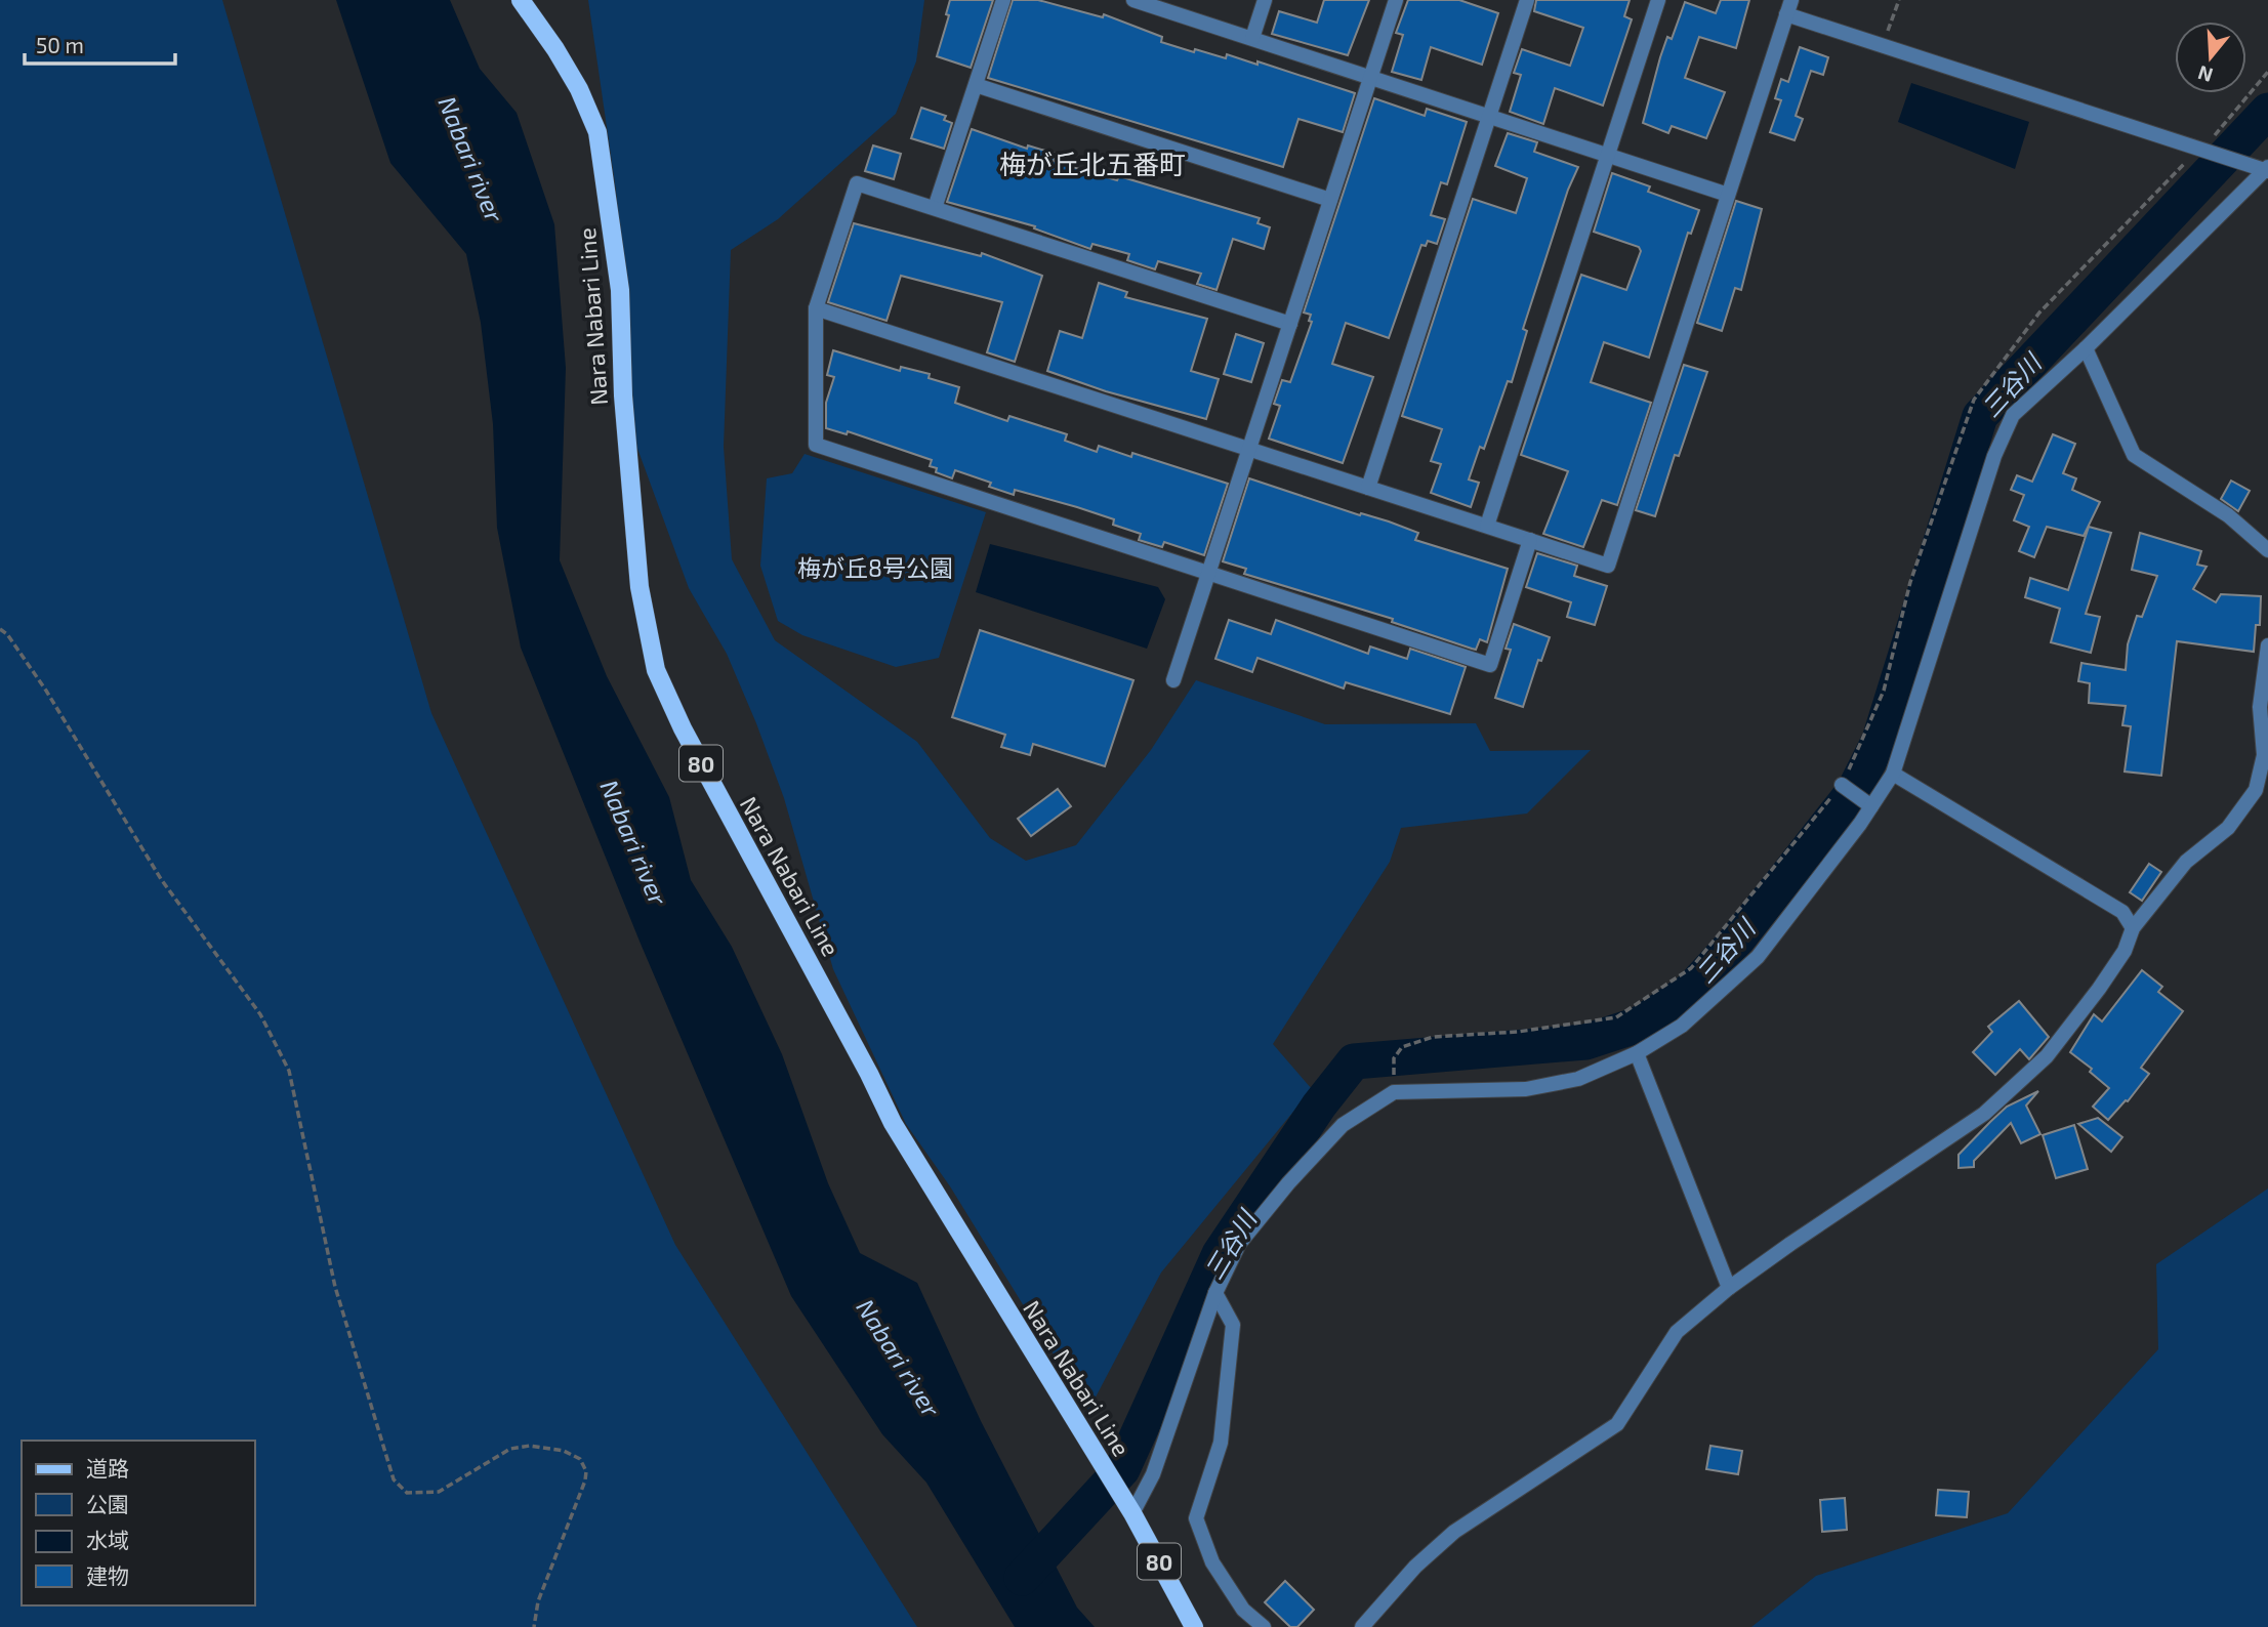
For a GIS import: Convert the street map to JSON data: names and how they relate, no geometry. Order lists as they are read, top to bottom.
{
  "streets": {
    "main road": ["Nara Nabari Line", "80"]
  },
  "districts": ["梅が丘北五番町"],
  "water": ["Nabari river", "三谷川"],
  "parks": ["梅が丘8号公園"],
  "legend": [
    "道路",
    "公園",
    "水域",
    "建物"
  ],
  "scale_bar": "50 m",
  "north": "bottom"
}
